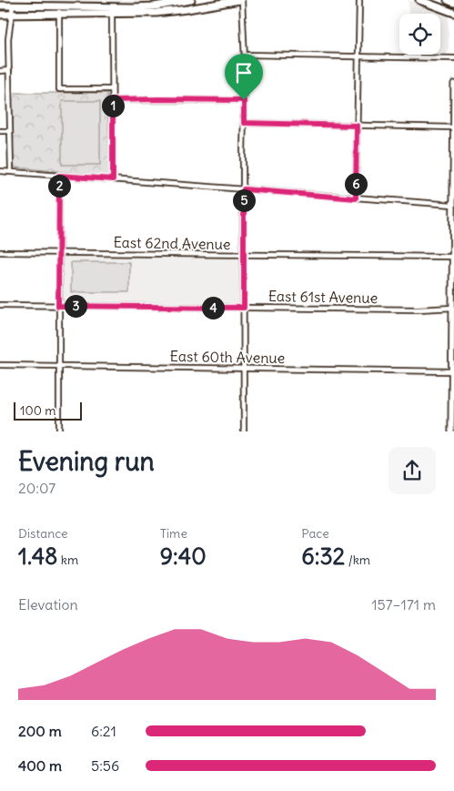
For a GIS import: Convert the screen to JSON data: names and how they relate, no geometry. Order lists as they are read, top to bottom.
{
  "streets": {
    "street": ["East 62nd Avenue", "East 61st Avenue", "East 60th Avenue"]
  },
  "scale_bar": "100 m",
  "page": {
    "pins": [
      "1",
      "6",
      "2",
      "5",
      "3",
      "4"
    ],
    "scale": "100 m",
    "heading": ["Evening run", "20:07"],
    "stats": [
      ["Distance", "1.48 km"],
      ["Time", "9:40"],
      ["Pace", "6:32 /km"]
    ],
    "chart": ["Elevation", "157–171 m"],
    "list": [
      {
        "name": "200 m",
        "note": "6:21"
      },
      {
        "name": "400 m",
        "note": "5:56"
      }
    ]
  }
}
